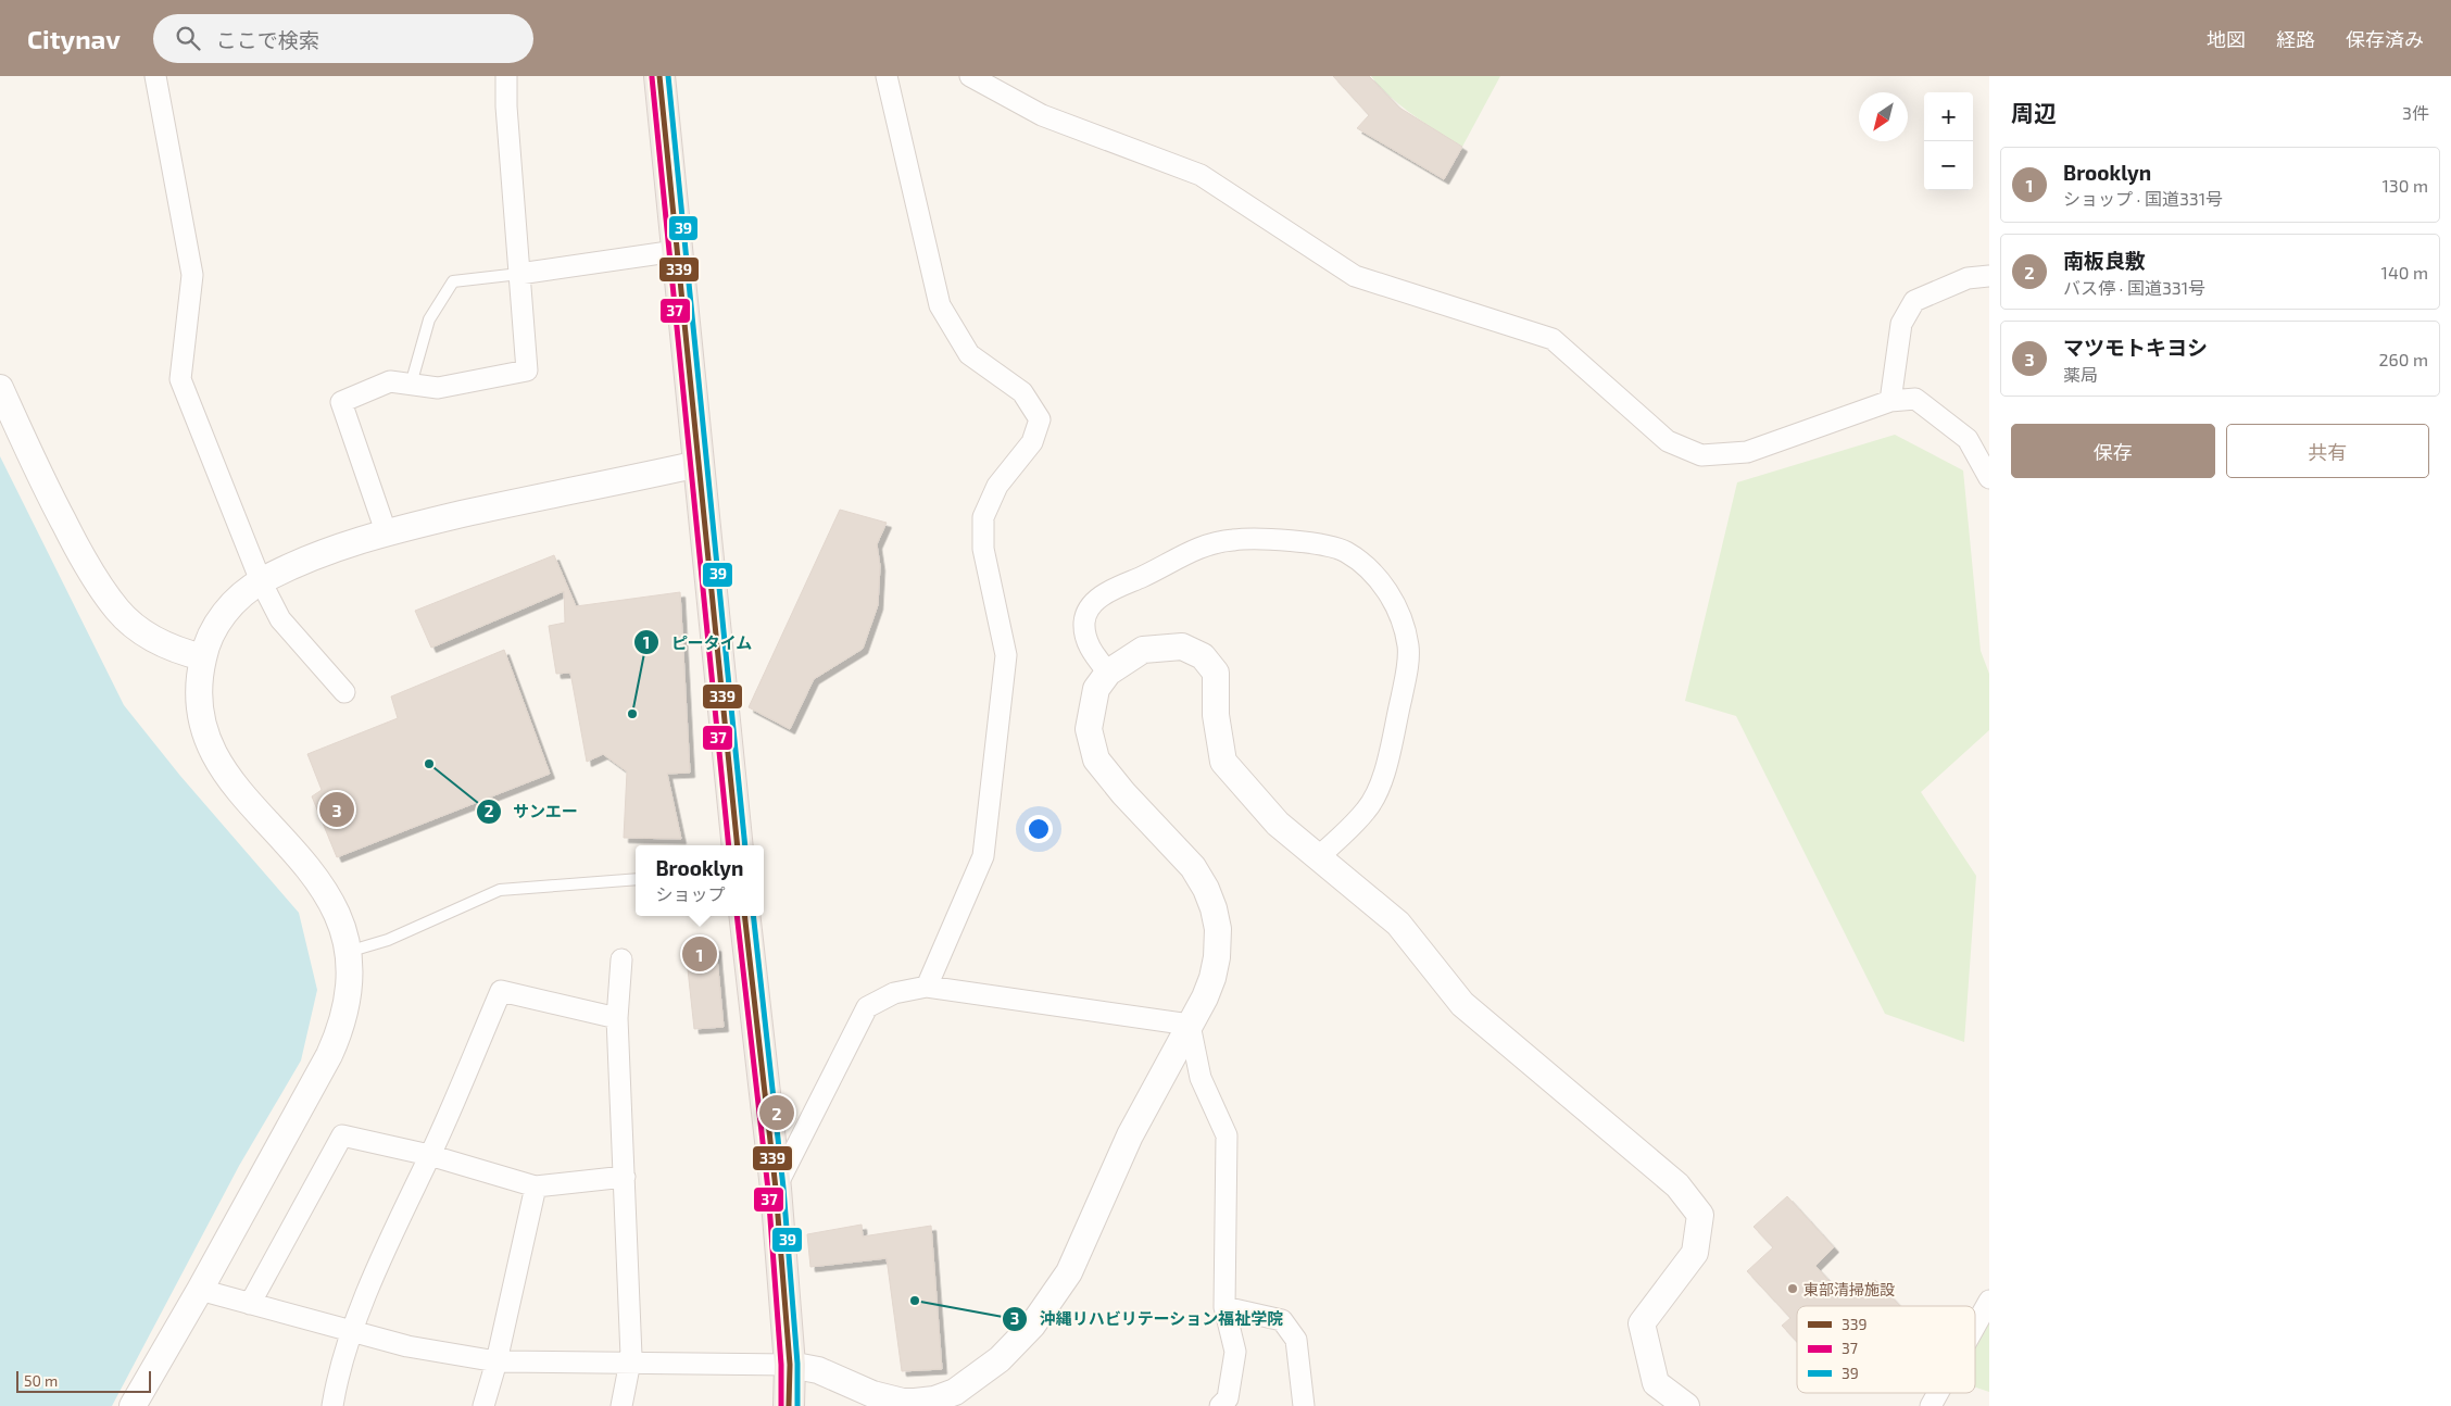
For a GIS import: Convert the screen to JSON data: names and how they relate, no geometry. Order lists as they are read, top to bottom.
{
  "places": [
    "ピータイム",
    "サンエー",
    "東部清掃施設",
    "沖縄リハビリテーション福祉学院"
  ],
  "lines": ["transit line 339", "transit line 39", "transit line 37"],
  "legend": ["339", "37", "39"],
  "scale_bar": "50 m",
  "north": "bottom left",
  "page": {
    "header": "Citynav",
    "search": "ここで検索",
    "nav": ["地図", "経路", "保存済み"],
    "heading": ["周辺", "3件"],
    "map_buttons": ["+", "−"],
    "list": [
      {
        "mark": "1",
        "name": "Brooklyn",
        "note": "ショップ · 国道331号",
        "value": "130 m"
      },
      {
        "mark": "2",
        "name": "南板良敷",
        "note": "バス停 · 国道331号",
        "value": "140 m"
      },
      {
        "mark": "3",
        "name": "マツモトキヨシ",
        "note": "薬局",
        "value": "260 m"
      }
    ],
    "buttons": ["保存", "共有"],
    "pins": ["3", "1", "2"],
    "popup": ["Brooklyn", "ショップ"],
    "scale": "50 m"
  }
}
